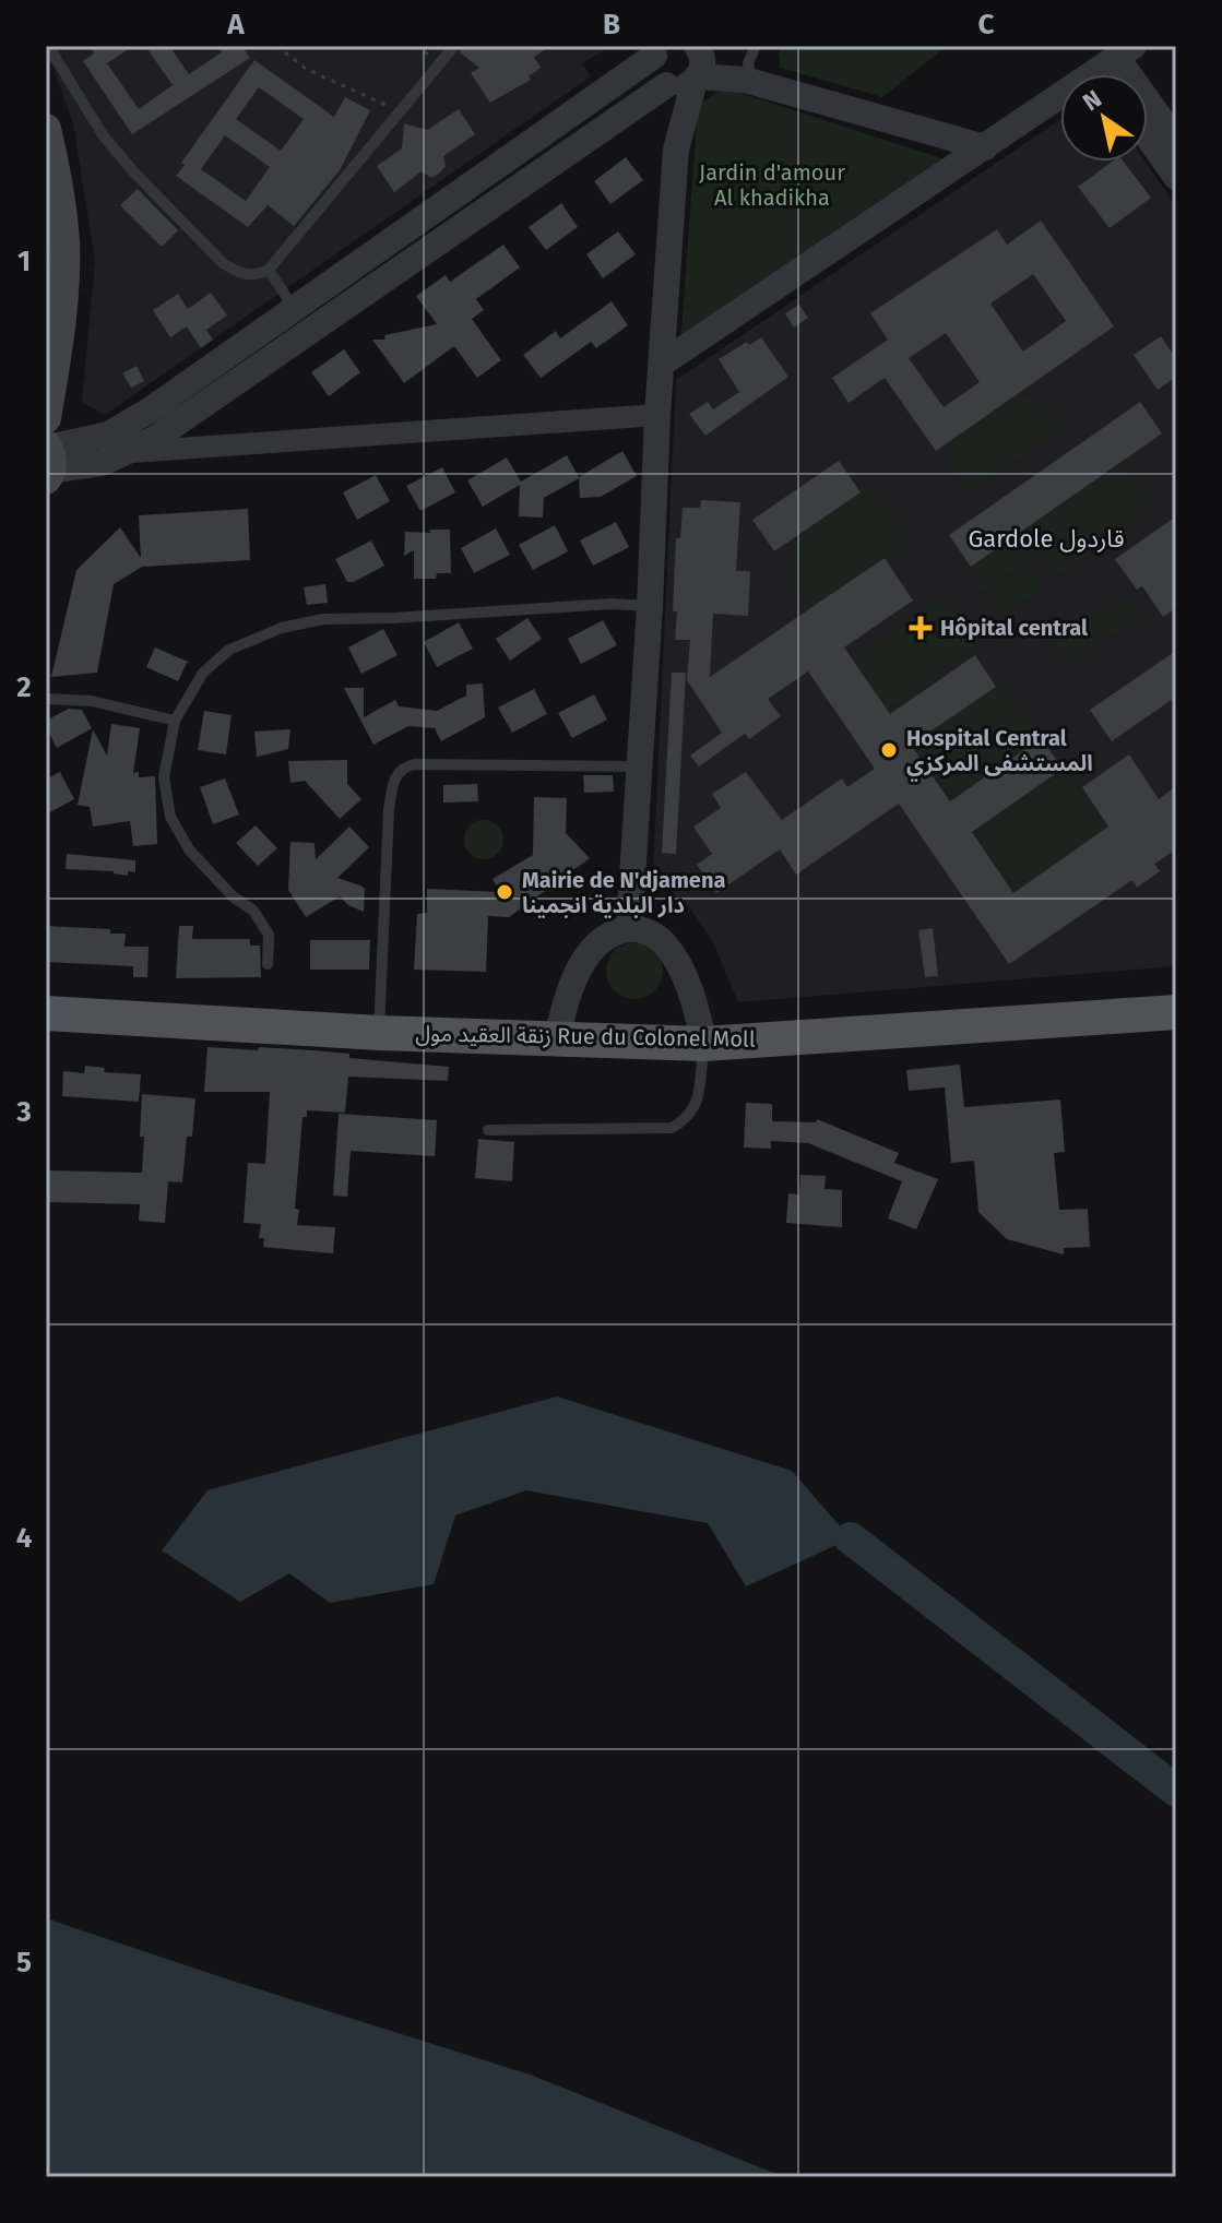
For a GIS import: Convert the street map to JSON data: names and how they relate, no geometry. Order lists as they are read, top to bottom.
{
  "streets": {
    "main road": ["زنقة العقيد مول Rue du Colonel Moll"]
  },
  "districts": ["Gardole قاردول"],
  "parks": ["Jardin d'amour Al khadikha"],
  "places": {
    "health": ["Hôpital central"],
    "other": ["Hospital Central المستشفى المركزي", "Mairie de N'djamena دار البلدية انجمينا"]
  },
  "north": "top left",
  "grid": {
    "columns": ["A", "B", "C"],
    "rows": [
      "1",
      "2",
      "3",
      "4",
      "5"
    ]
  }
}
